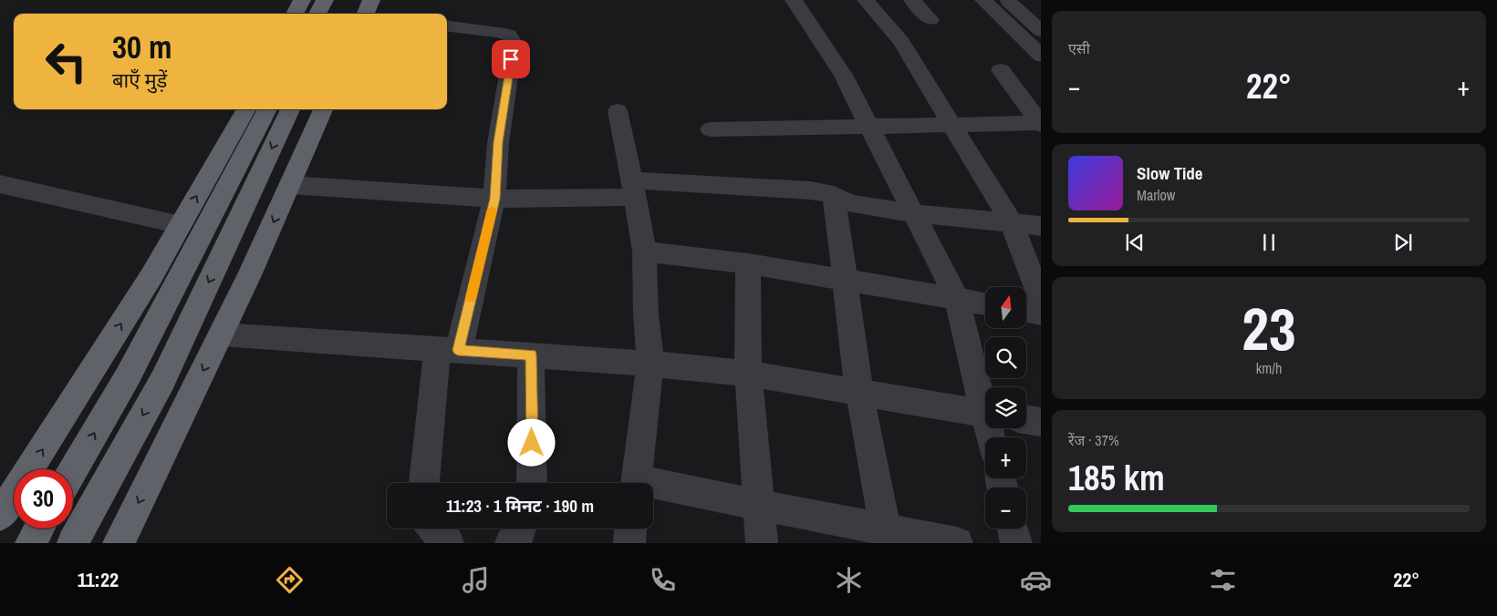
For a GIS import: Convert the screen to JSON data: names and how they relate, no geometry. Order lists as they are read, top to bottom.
{
  "north": "top",
  "page": {
    "tile": [
      "एसी",
      ["23", "km/h"],
      ["रेंज · 37%", "185 km"]
    ],
    "turn": ["30 m", "बाएँ मुड़ें"],
    "heat": ["−", "22°", "+"],
    "song": ["Slow Tide", "Marlow"],
    "map_buttons": ["+", "−"],
    "limit": "30",
    "trip": "11:23 · 1 मिनट · 190 m",
    "tabs": ["11:22", "22°"]
  }
}
